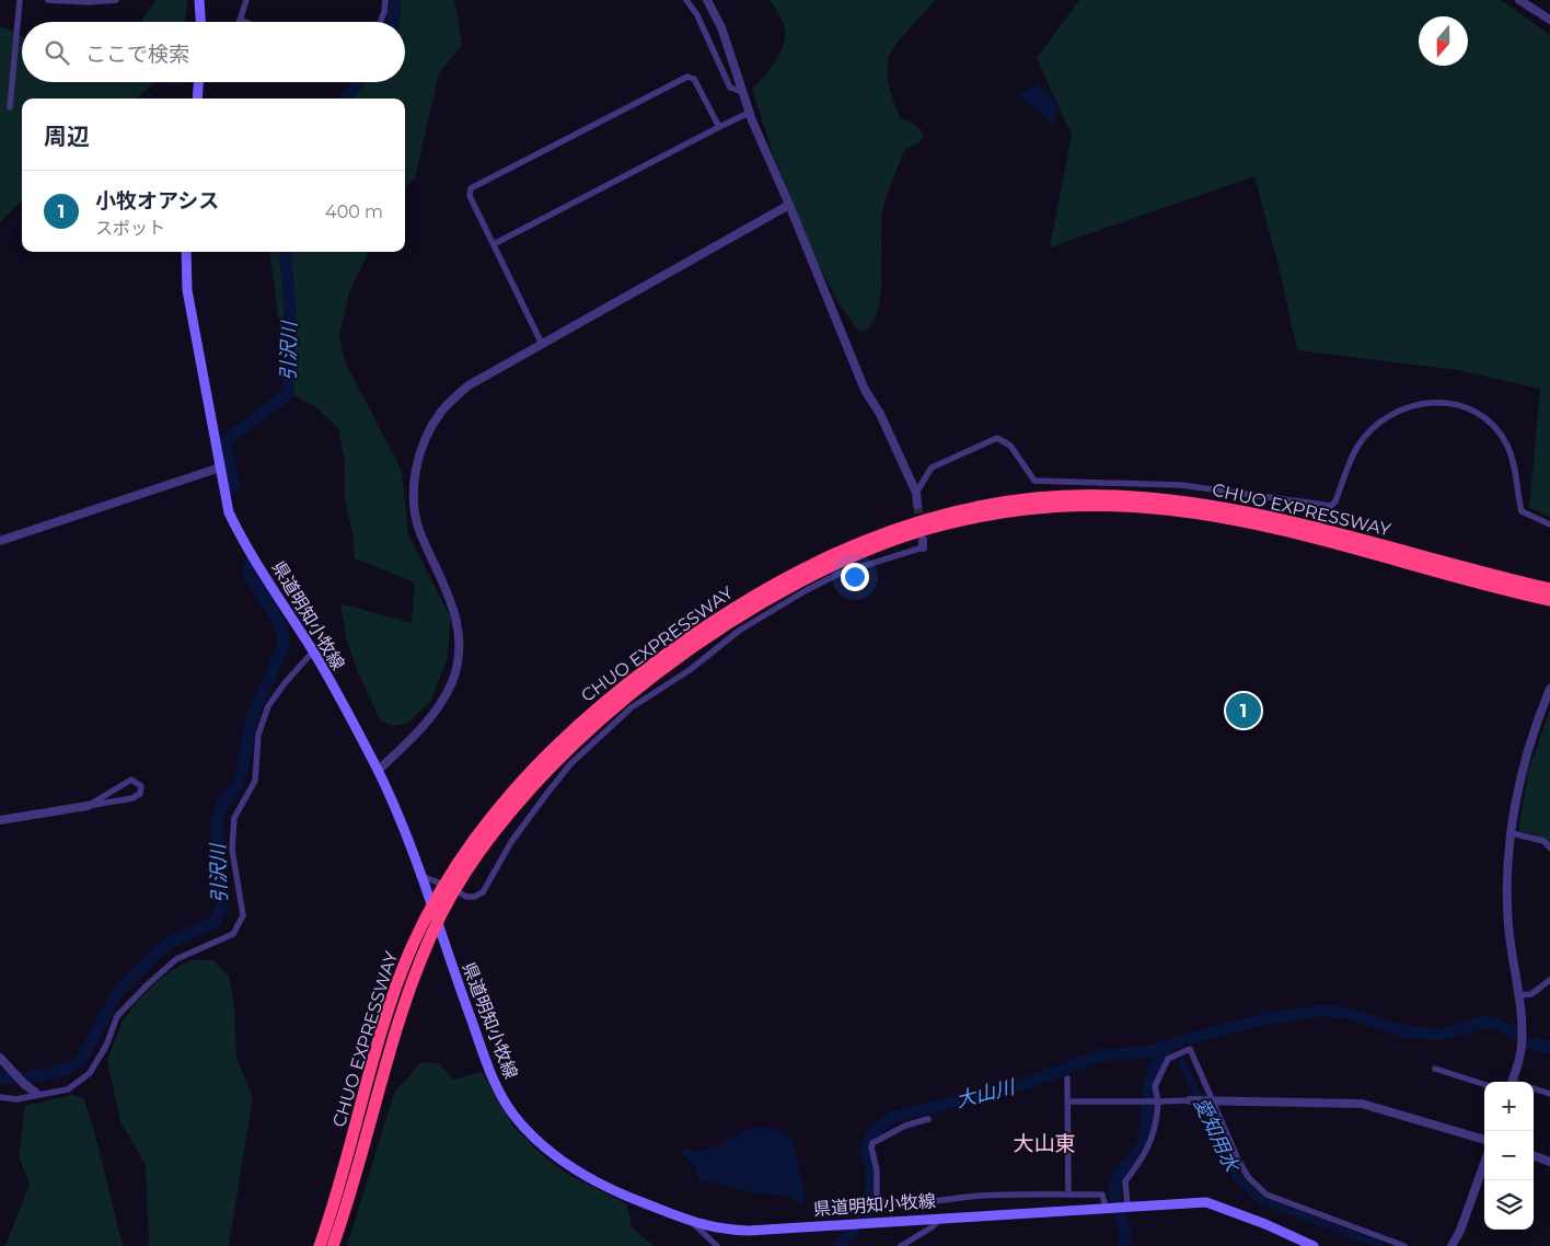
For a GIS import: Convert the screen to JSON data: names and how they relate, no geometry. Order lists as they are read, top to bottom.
{
  "streets": {
    "highway": ["CHUO EXPRESSWAY"],
    "main road": ["県道明知小牧線"]
  },
  "districts": ["大山東"],
  "water": ["引沢川", "大山川", "愛知用水"],
  "north": "bottom",
  "page": {
    "search": "ここで検索",
    "heading": "周辺",
    "list": [
      {
        "mark": "1",
        "name": "小牧オアシス",
        "note": "スポット",
        "value": "400 m"
      }
    ],
    "pins": "1",
    "map_buttons": ["+", "−"]
  }
}
